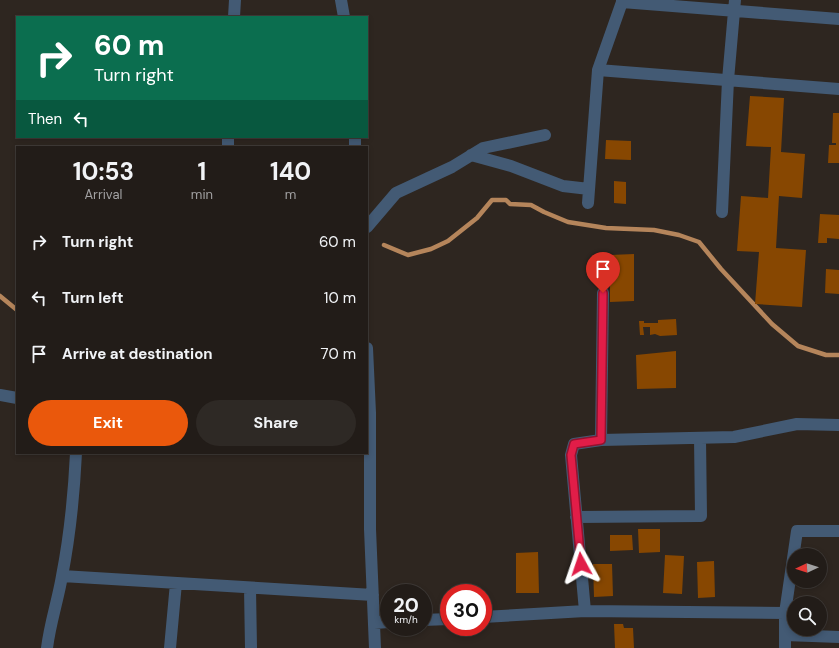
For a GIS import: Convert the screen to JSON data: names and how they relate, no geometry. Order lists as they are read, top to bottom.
{
  "north": "left",
  "page": {
    "turn": ["60 m", "Turn right"],
    "then": "Then",
    "eta": [
      "10:53",
      "Arrival",
      "1",
      "min",
      "140",
      "m"
    ],
    "list": [
      {
        "name": "Turn right",
        "value": "60 m"
      },
      {
        "name": "Turn left",
        "value": "10 m"
      },
      {
        "name": "Arrive at destination",
        "value": "70 m"
      }
    ],
    "buttons": ["Exit", "Share"],
    "speed": "20 km/h",
    "limit": "30"
  }
}
